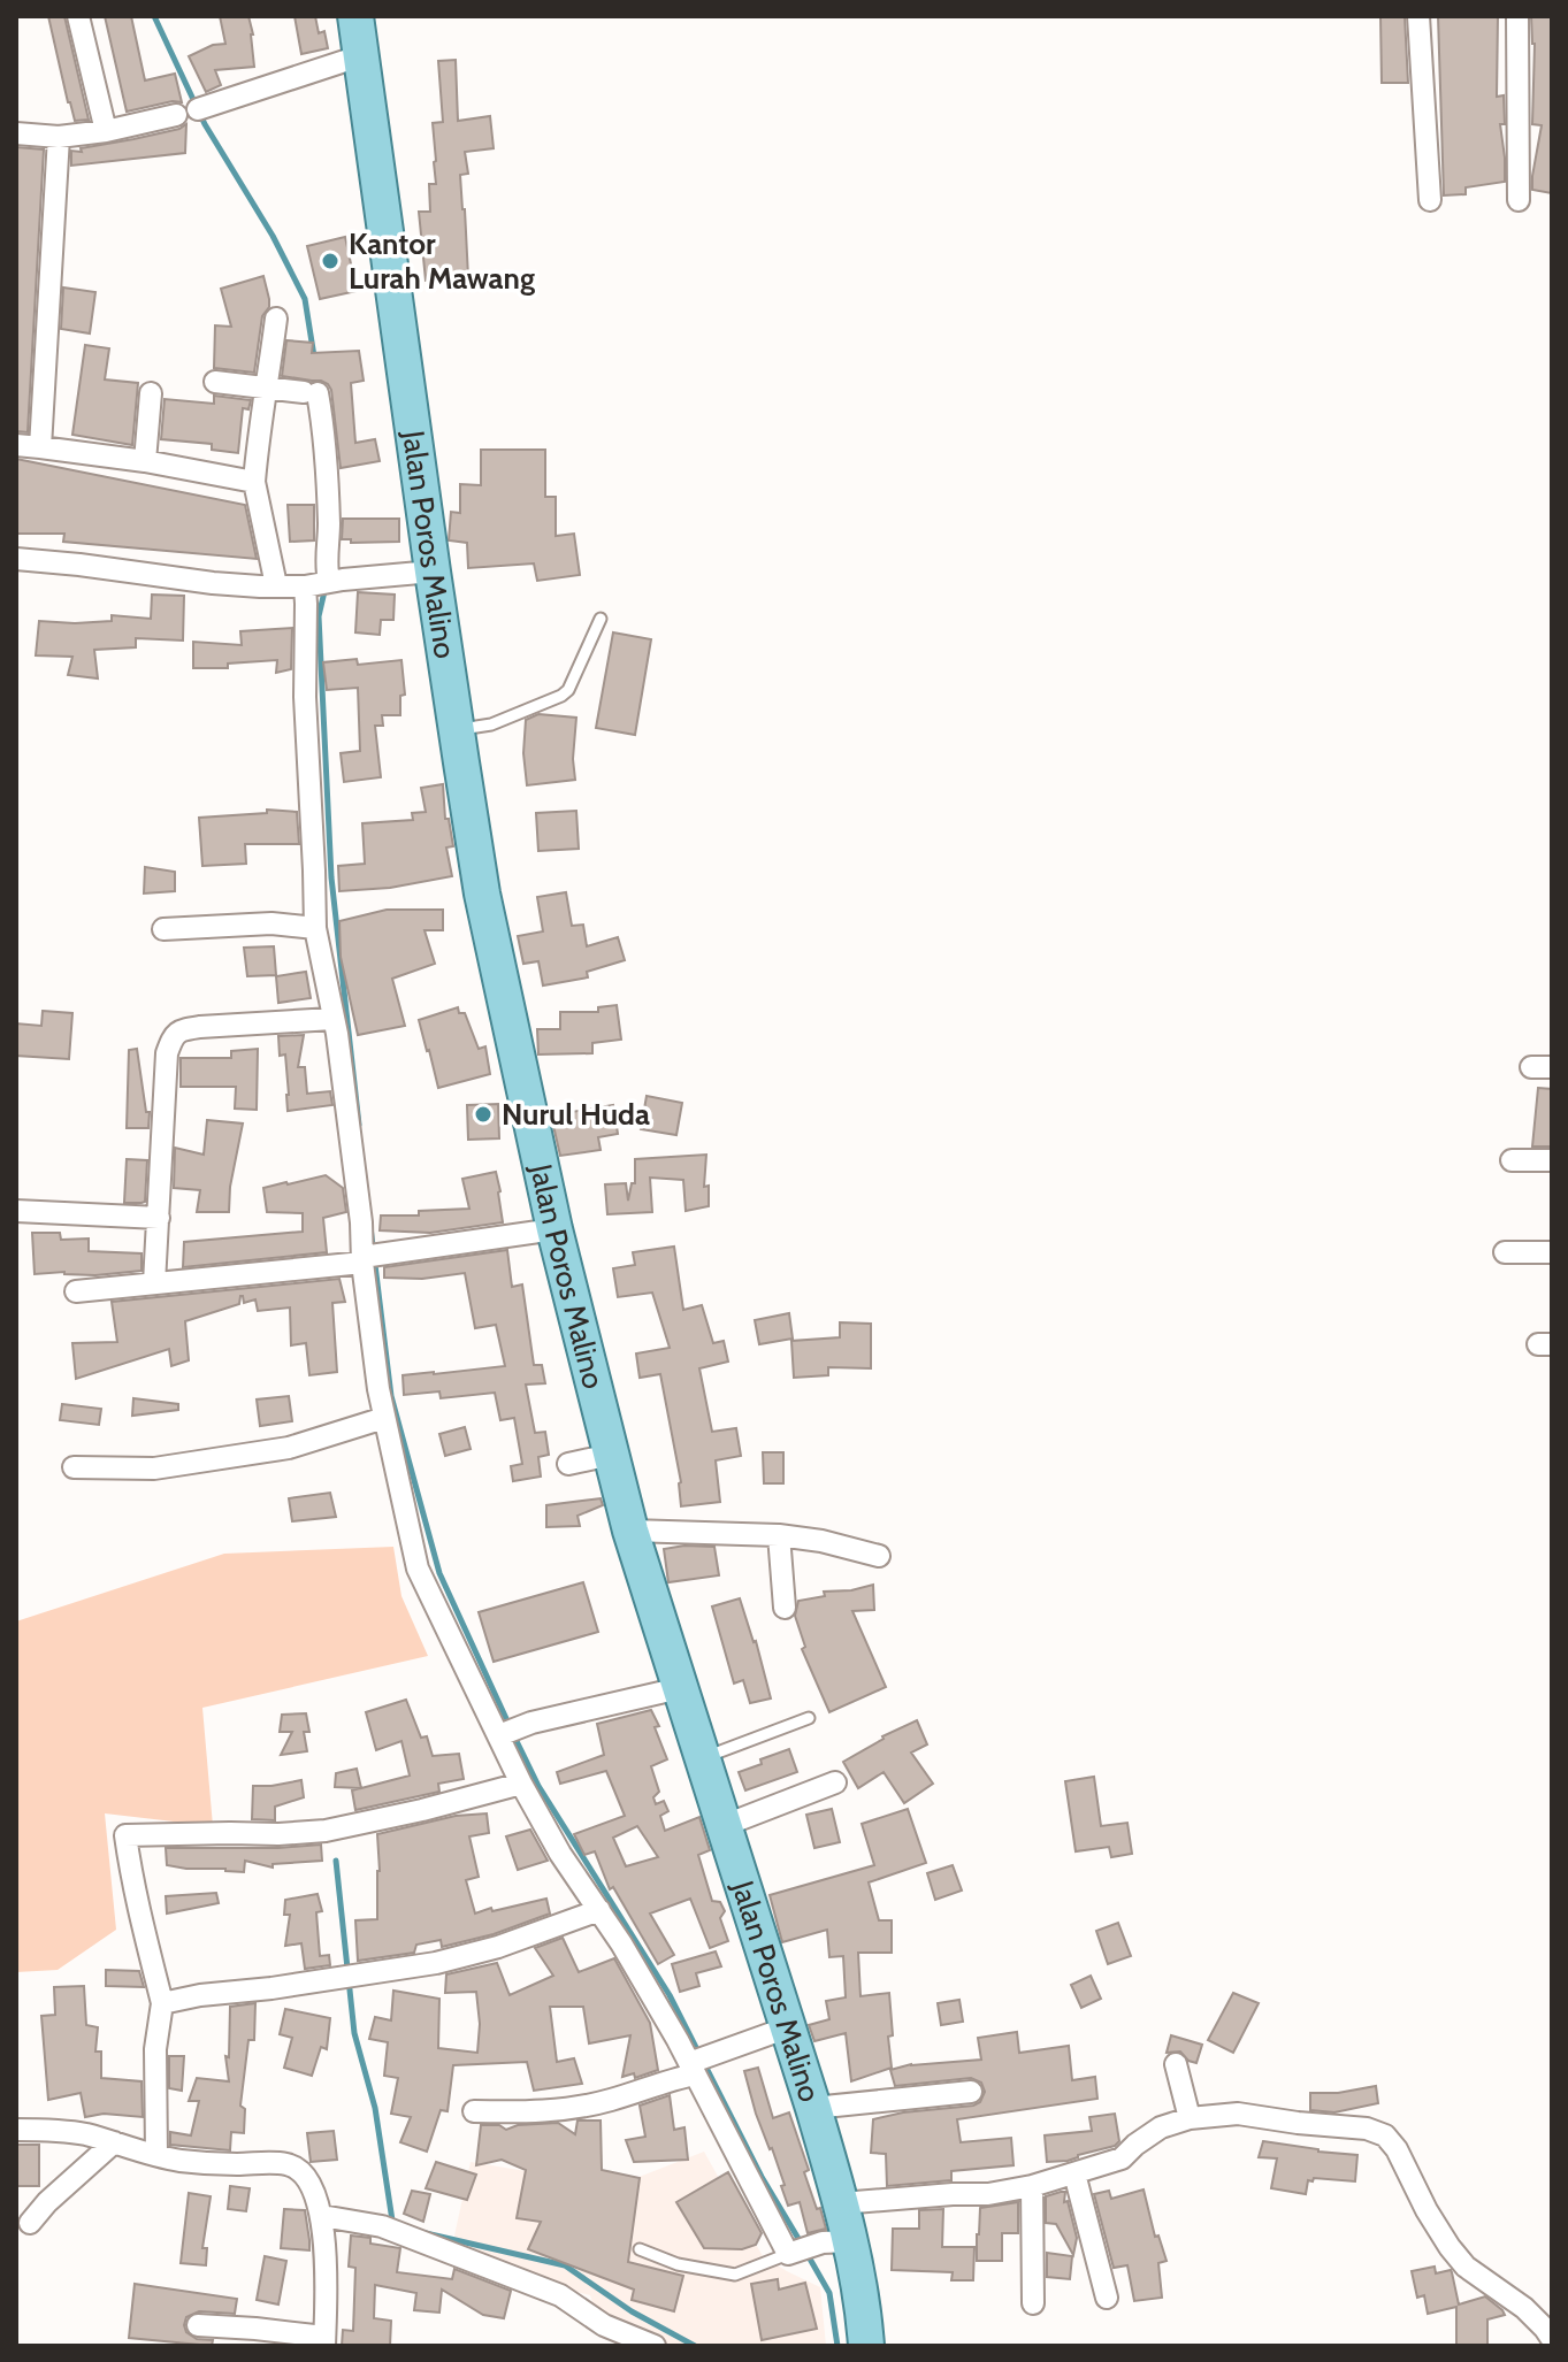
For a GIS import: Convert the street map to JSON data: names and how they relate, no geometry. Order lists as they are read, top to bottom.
{
  "streets": {
    "main road": ["Jalan Poros Malino"]
  },
  "places": ["Kantor Lurah Mawang", "Nurul Huda"]
}
